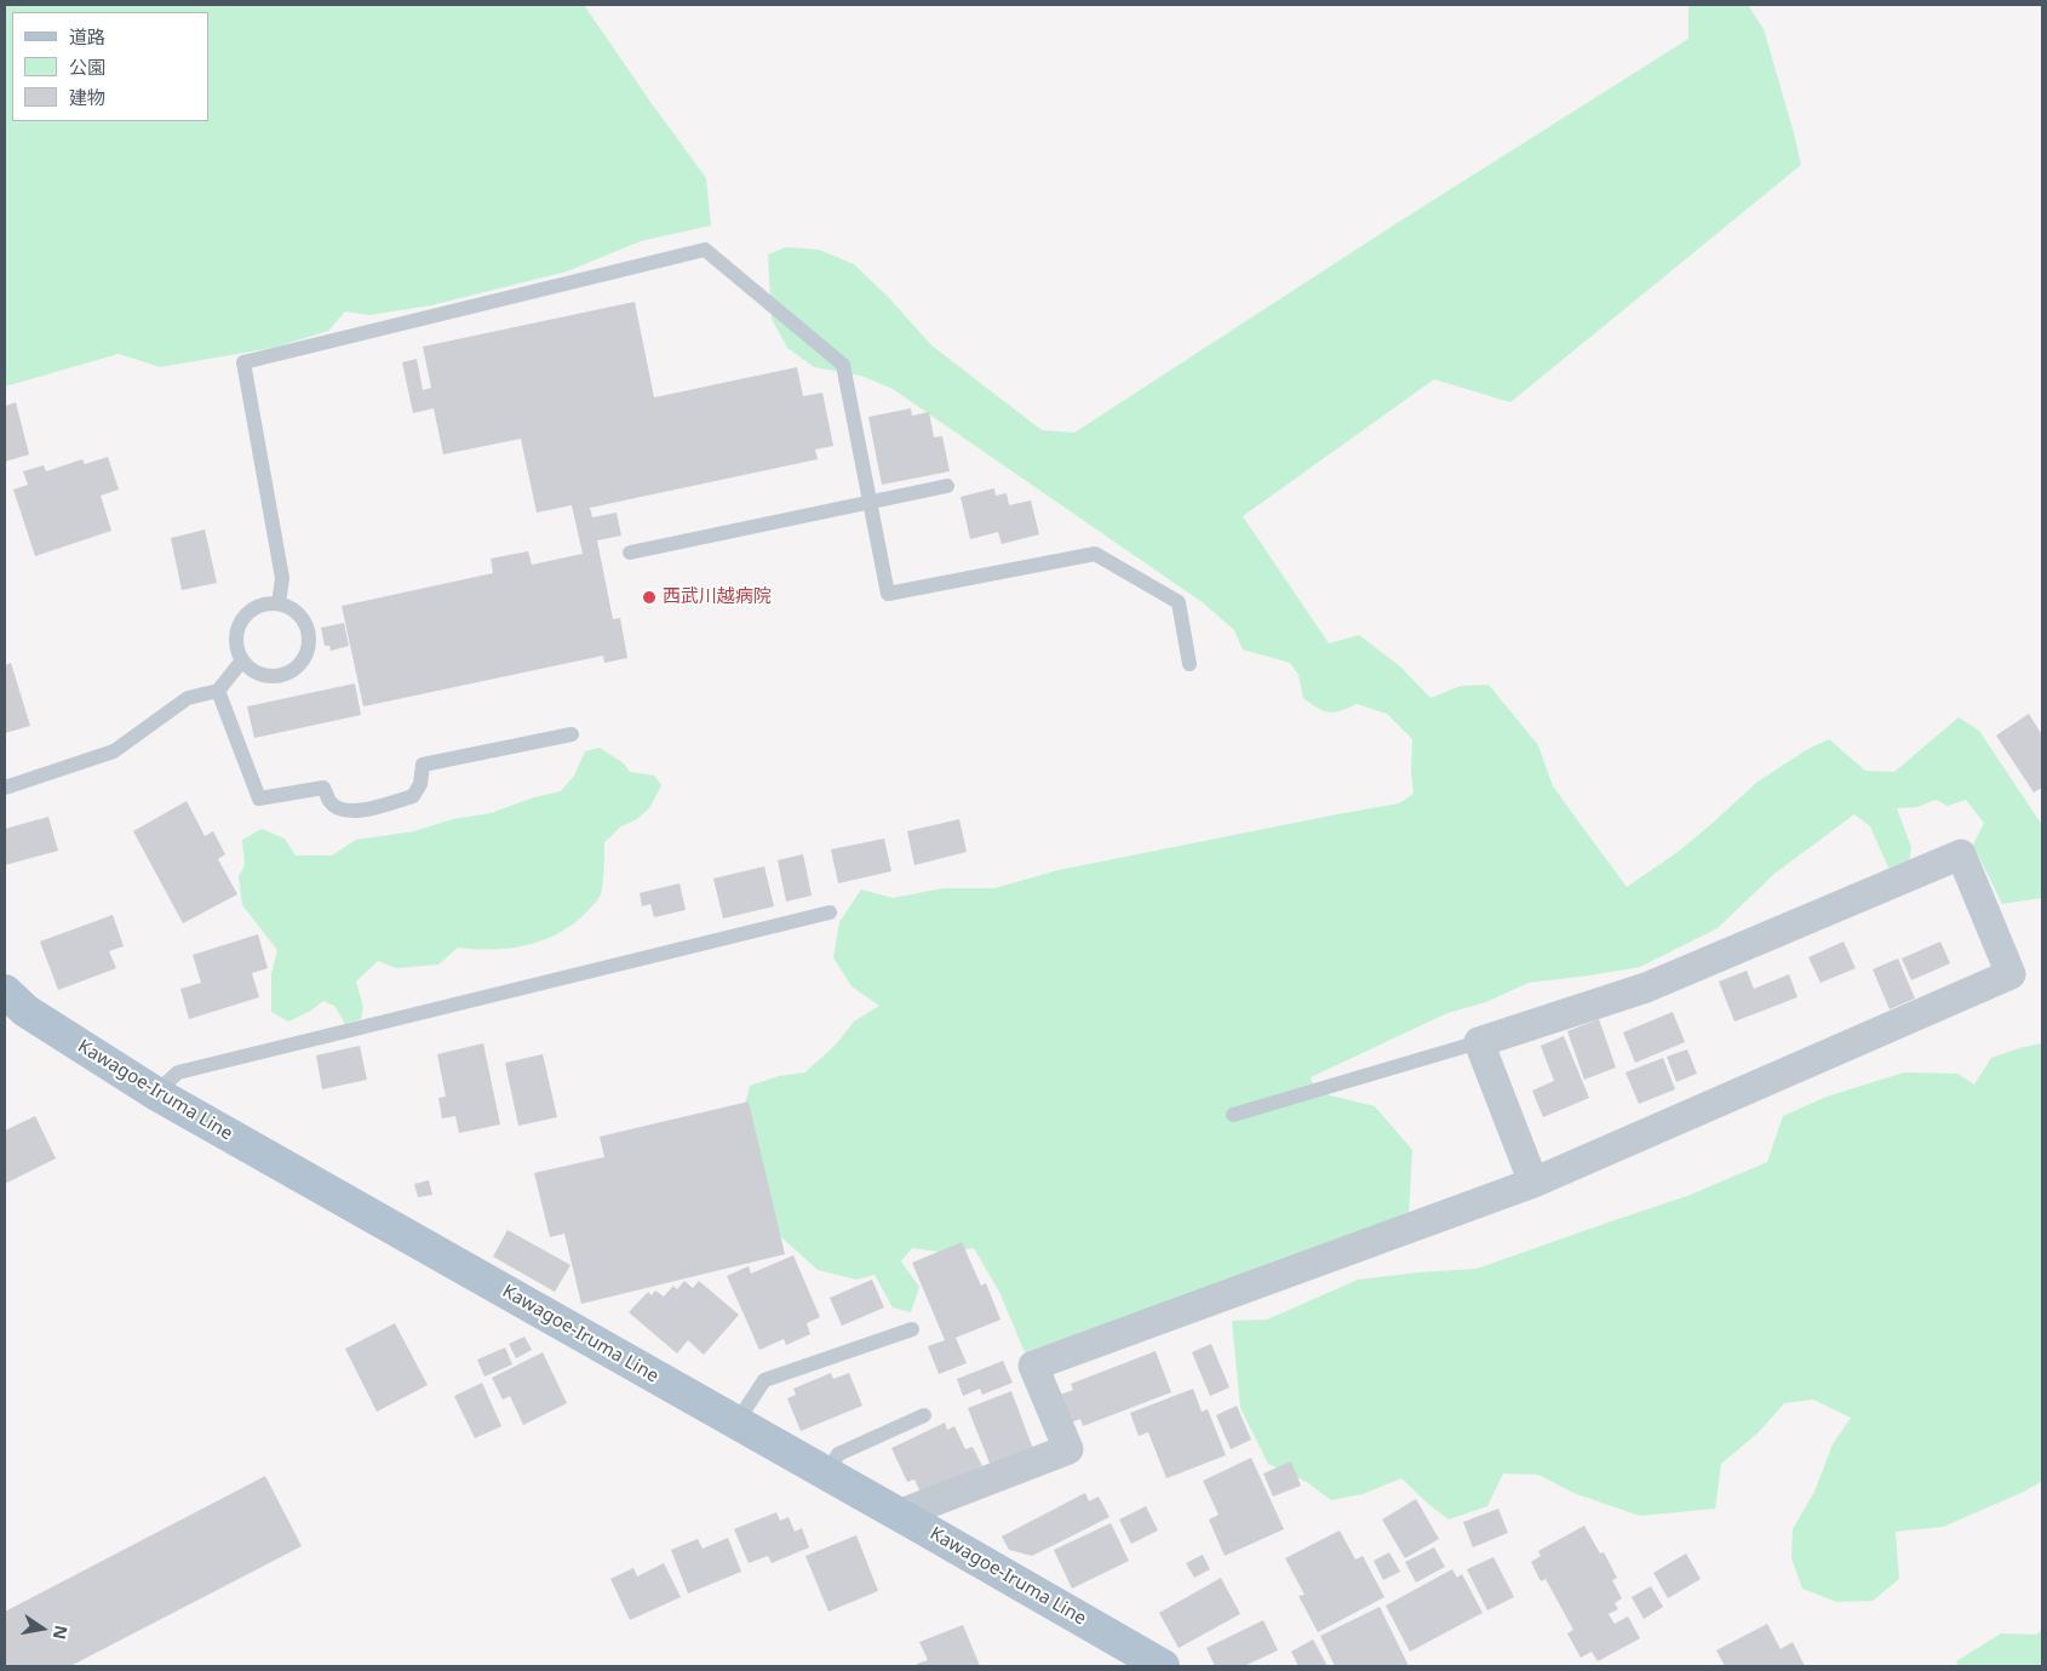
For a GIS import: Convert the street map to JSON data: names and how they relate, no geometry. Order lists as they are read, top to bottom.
{
  "streets": {
    "main road": ["Kawagoe-Iruma Line"]
  },
  "places": ["西武川越病院"],
  "legend": ["道路", "公園", "建物"],
  "north": "right"
}
